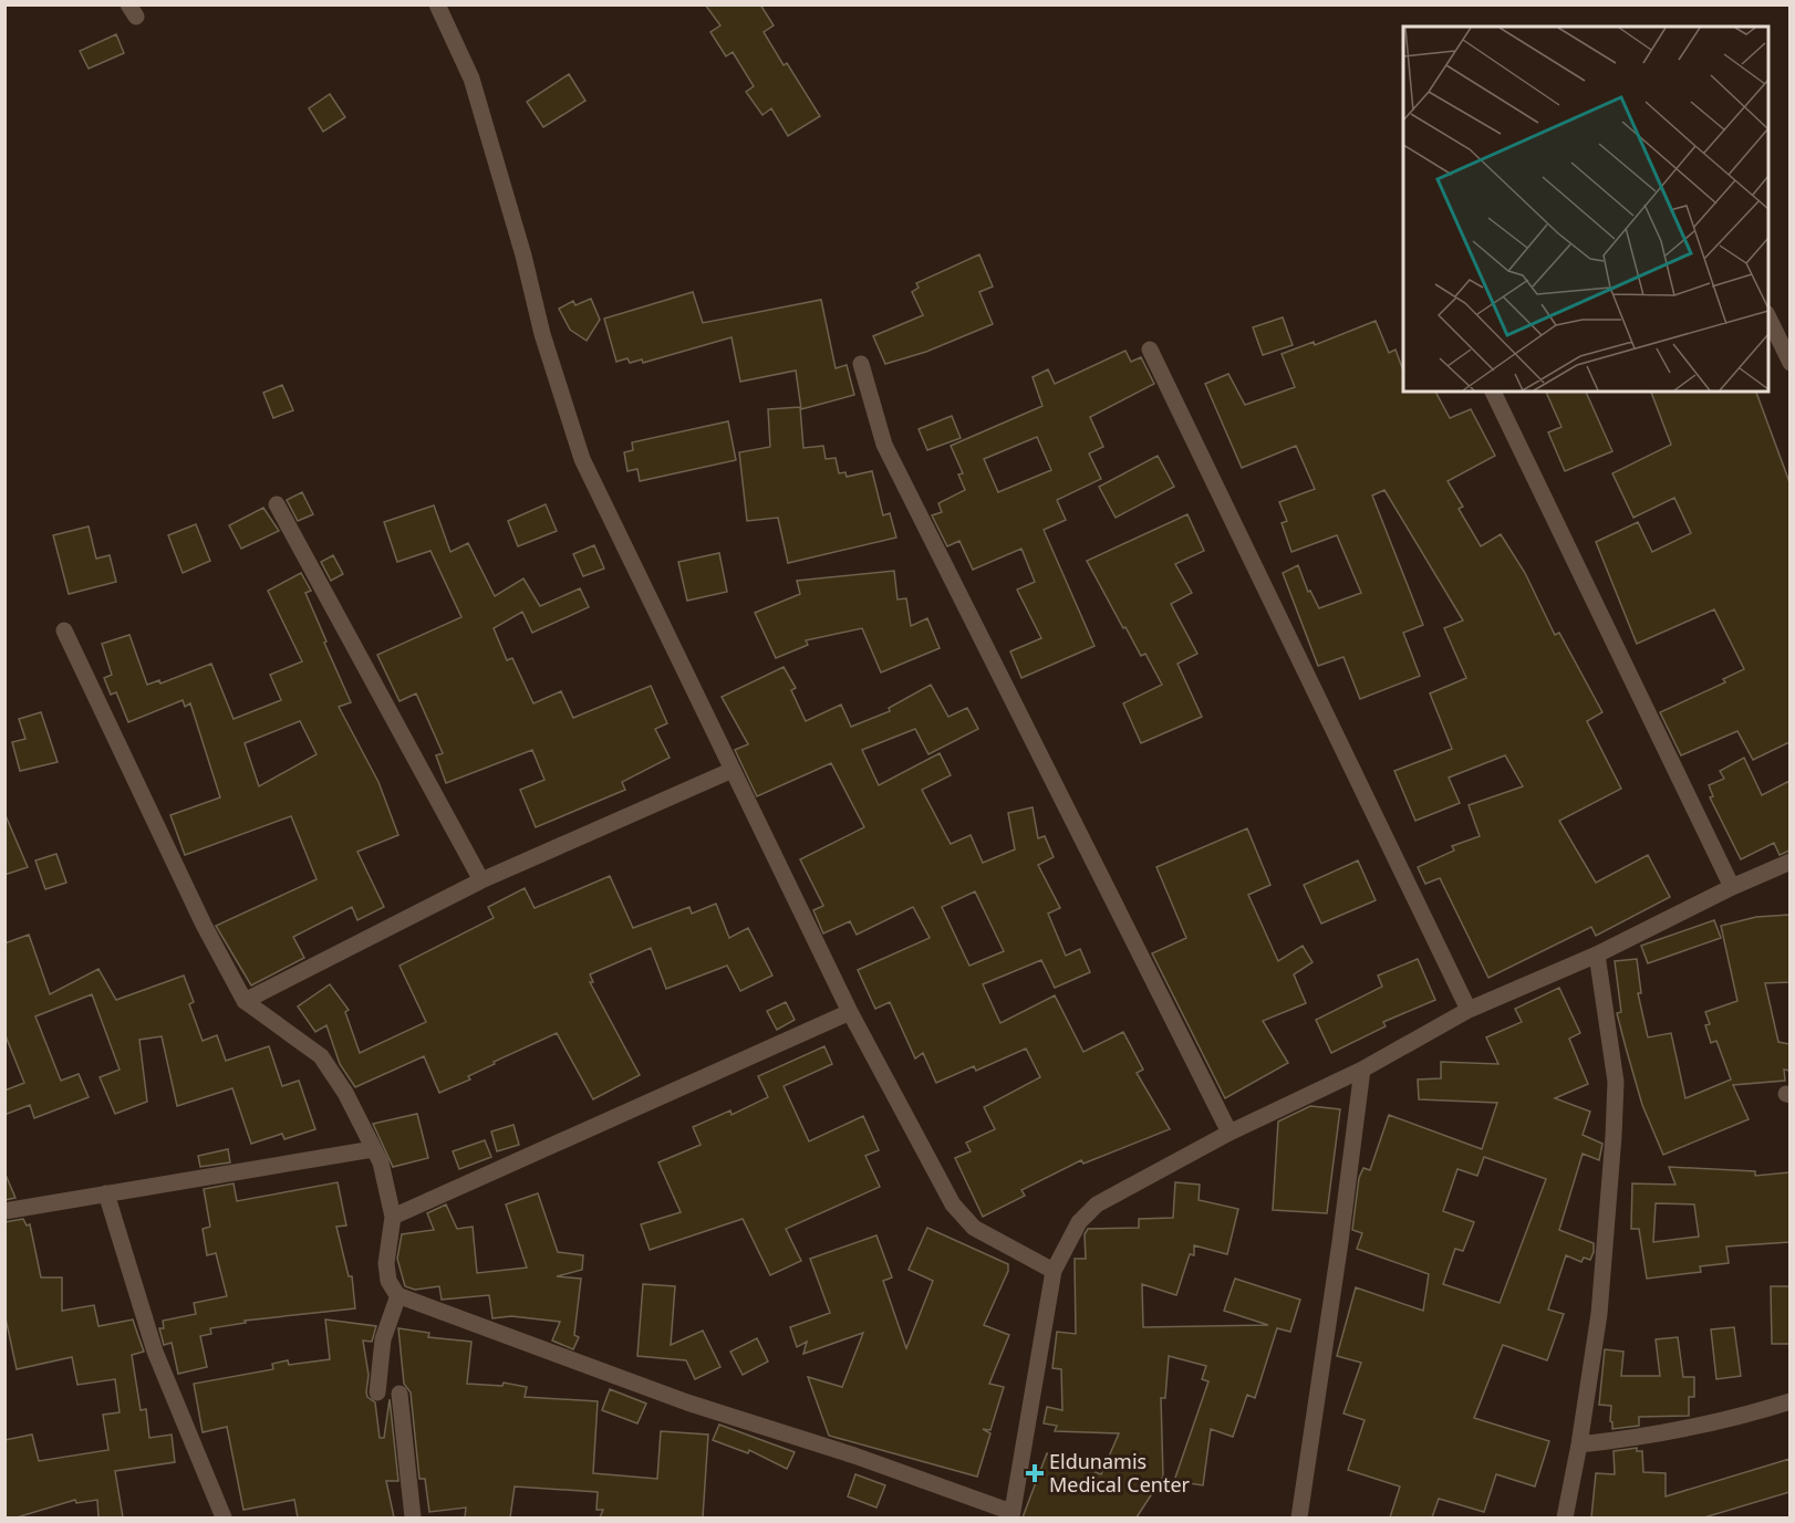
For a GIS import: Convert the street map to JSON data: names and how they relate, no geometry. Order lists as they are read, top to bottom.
{
  "places": {
    "health": ["Eldunamis Medical Center"]
  }
}
